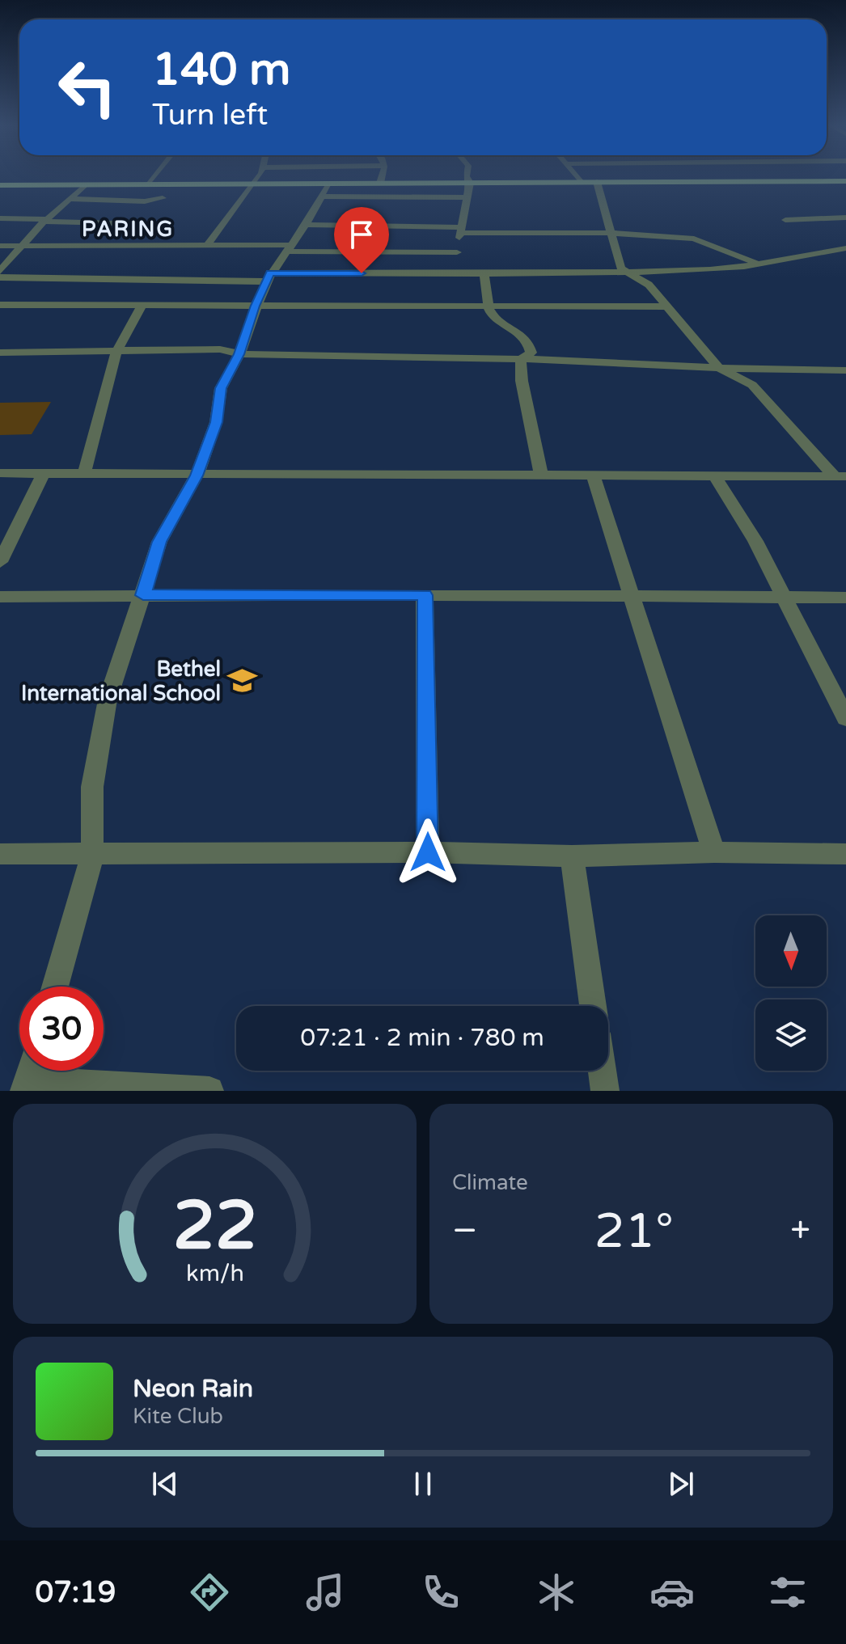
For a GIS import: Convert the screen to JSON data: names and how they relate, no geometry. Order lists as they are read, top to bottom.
{
  "districts": ["PARING"],
  "places": {
    "school or university": ["Bethel International School"]
  },
  "north": "bottom",
  "page": {
    "turn": ["140 m", "Turn left"],
    "limit": "30",
    "trip": "07:21 · 2 min · 780 m",
    "tile": "Climate",
    "heat": ["−", "21°", "+"],
    "song": ["Neon Rain", "Kite Club"],
    "tabs": "07:19",
    "gauge": ["22", "km/h"]
  }
}
